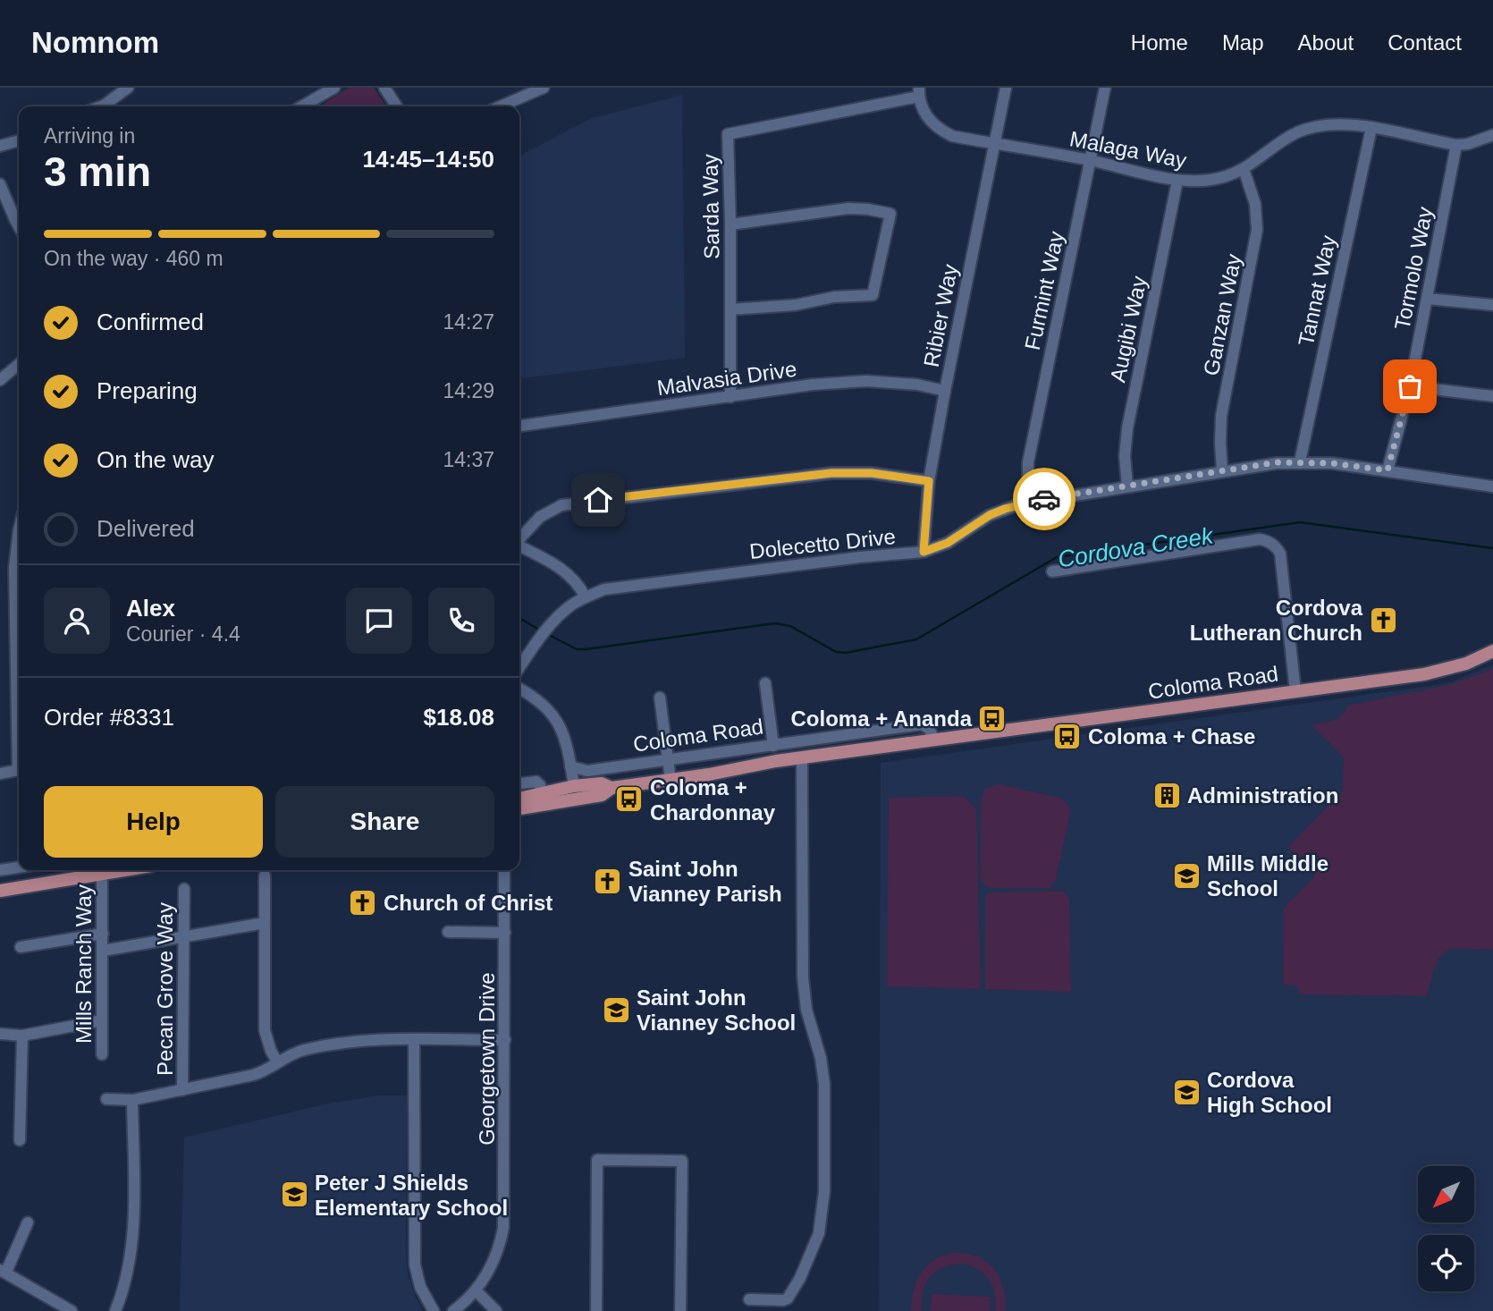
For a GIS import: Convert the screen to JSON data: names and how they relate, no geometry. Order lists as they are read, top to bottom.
{
  "streets": {
    "main road": ["Coloma Road"],
    "street": [
      "Malaga Way",
      "Sarda Way",
      "Tormolo Way",
      "Furmint Way",
      "Tannat Way",
      "Ganzan Way",
      "Ribier Way",
      "Augibi Way",
      "Malvasia Drive",
      "Dolecetto Drive",
      "Mills Ranch Way",
      "Pecan Grove Way",
      "Georgetown Drive"
    ]
  },
  "crossings": [
    ["Malaga Way", "Sarda Way"],
    ["Malaga Way", "Tormolo Way"],
    ["Malaga Way", "Furmint Way"],
    ["Malaga Way", "Tannat Way"],
    ["Malaga Way", "Ganzan Way"],
    ["Malaga Way", "Ribier Way"],
    ["Malaga Way", "Augibi Way"],
    ["Sarda Way", "Malvasia Drive"],
    ["Tormolo Way", "Dolecetto Drive"],
    ["Furmint Way", "Dolecetto Drive"],
    ["Tannat Way", "Dolecetto Drive"],
    ["Ganzan Way", "Dolecetto Drive"],
    ["Ribier Way", "Malvasia Drive"],
    ["Ribier Way", "Dolecetto Drive"],
    ["Augibi Way", "Dolecetto Drive"]
  ],
  "water": ["Cordova Creek"],
  "places": {
    "church": ["Cordova Lutheran Church", "Saint John Vianney Parish", "Church of Christ"],
    "bus stop": ["Coloma + Ananda", "Coloma + Chase", "Coloma + Chardonnay"],
    "building": ["Administration"],
    "school or university": [
      "Mills Middle School",
      "Saint John Vianney School",
      "Cordova High School",
      "Peter J Shields Elementary School"
    ]
  },
  "north": "bottom left",
  "page": {
    "header": "Nomnom",
    "nav": [
      "Home",
      "Map",
      "About",
      "Contact"
    ],
    "heading": ["3 min", "Arriving in", "14:45–14:50"],
    "panel": [
      "Alex",
      "Courier · 4.4",
      "Order #8331",
      "$18.08"
    ],
    "bar": "On the way · 460 m",
    "list": [
      ["Confirmed", "14:27"],
      ["Preparing", "14:29"],
      ["On the way", "14:37"],
      "Delivered"
    ],
    "buttons": ["Help", "Share"]
  }
}
